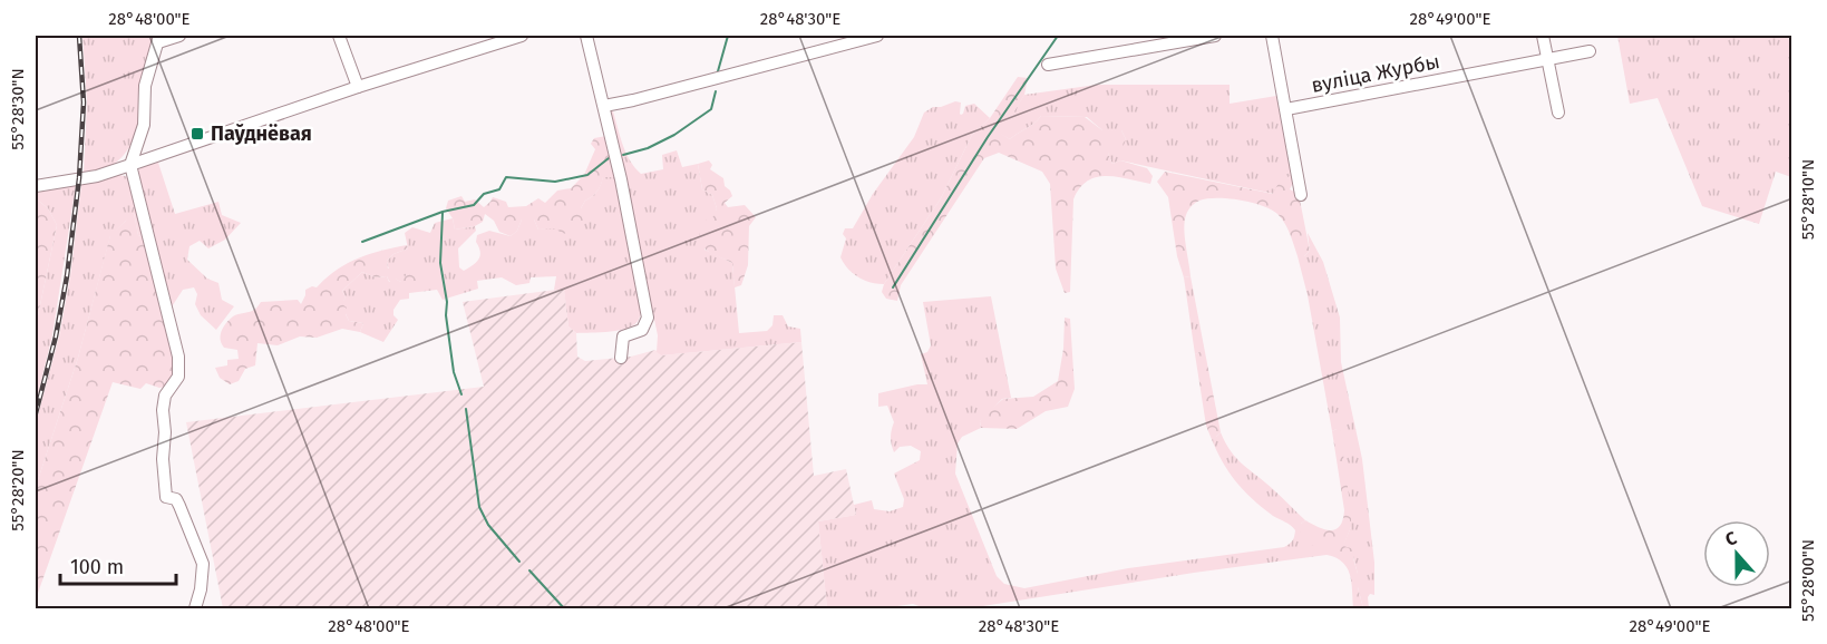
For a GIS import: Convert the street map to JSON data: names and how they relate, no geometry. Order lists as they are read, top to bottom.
{
  "streets": {
    "street": ["вуліца Журбы"]
  },
  "places": {
    "transit": ["Паўднёвая"]
  },
  "scale_bar": "100 m",
  "north": "top",
  "coordinates": [
    "28°48'00\"E",
    "28°48'30\"E",
    "28°49'00\"E",
    "55°28'30\"N",
    "55°28'10\"N",
    "55°28'20\"N",
    "55°28'00\"N"
  ]
}
